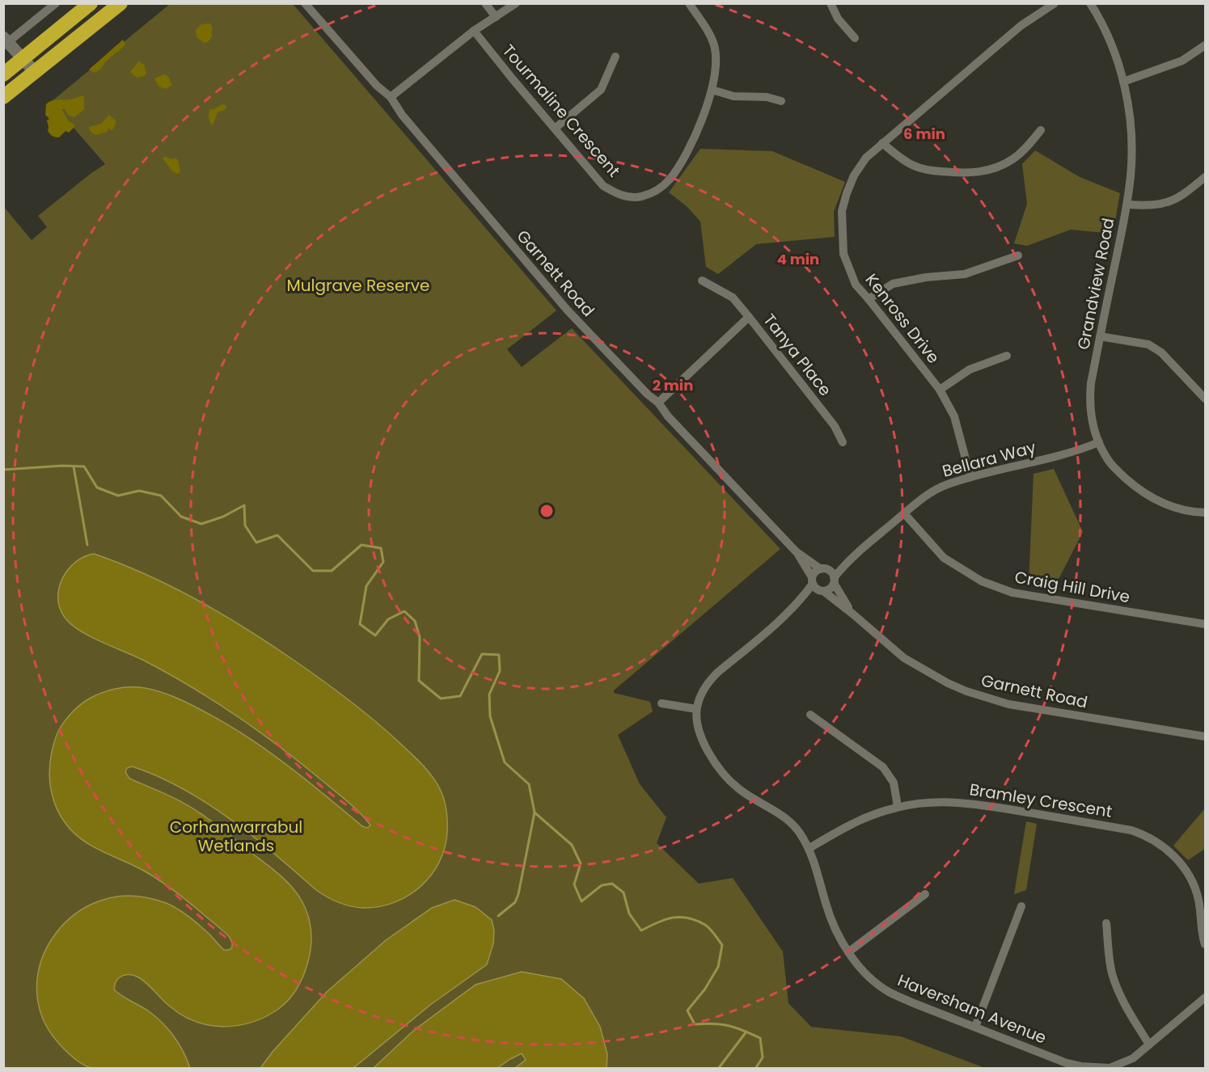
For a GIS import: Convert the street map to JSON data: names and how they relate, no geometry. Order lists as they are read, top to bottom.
{
  "streets": {
    "street": [
      "Tourmaline Crescent",
      "Garnett Road",
      "Grandview Road",
      "Kenross Drive",
      "Tanya Place",
      "Bellara Way",
      "Craig Hill Drive",
      "Bramley Crescent",
      "Haversham Avenue"
    ]
  },
  "crossings": [
    ["Garnett Road", "Tanya Place"],
    ["Garnett Road", "Bellara Way"],
    ["Grandview Road", "Bellara Way"],
    ["Kenross Drive", "Bellara Way"],
    ["Bellara Way", "Craig Hill Drive"],
    ["Bramley Crescent", "Haversham Avenue"]
  ],
  "parks": ["Mulgrave Reserve", "Corhanwarrabul Wetlands"],
  "rings": ["6 min", "4 min", "2 min"]
}
